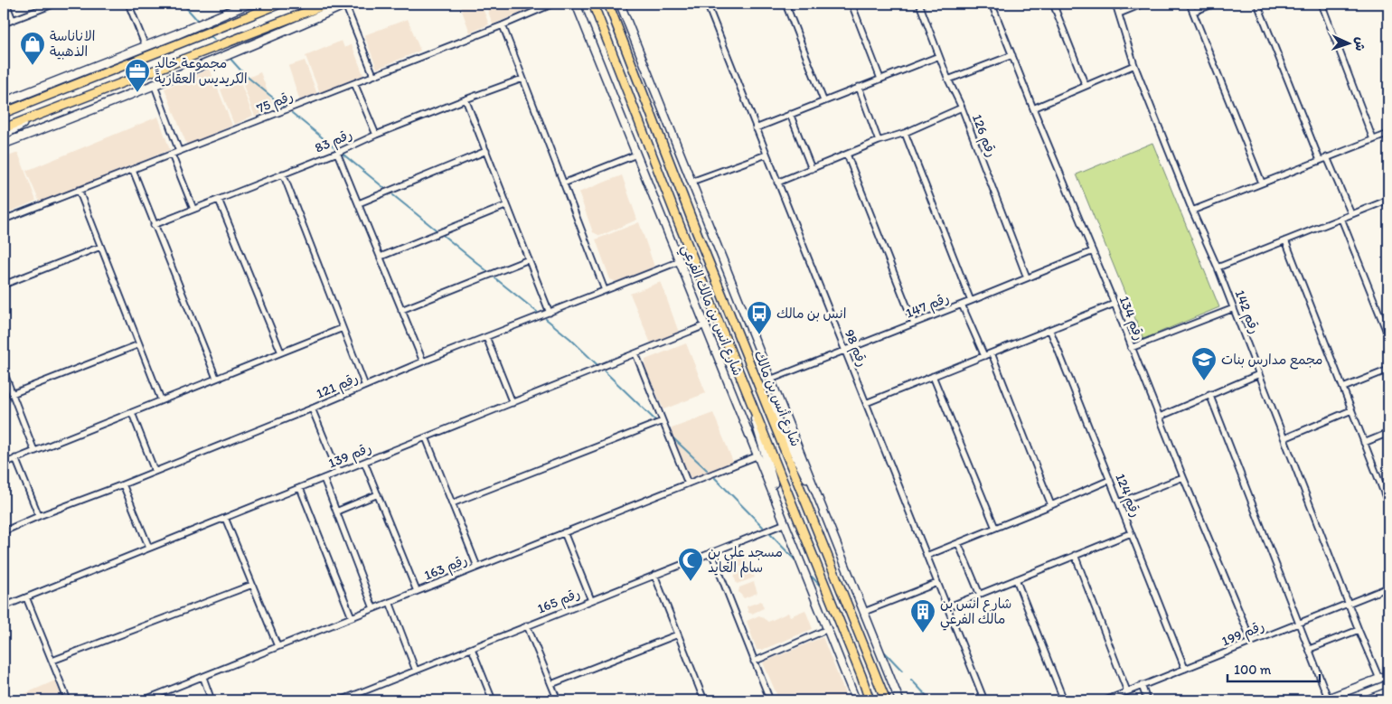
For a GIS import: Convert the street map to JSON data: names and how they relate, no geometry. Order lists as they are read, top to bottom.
{
  "streets": {
    "main road": ["شارع أنس بن مالك"],
    "street": [
      "رقم 75",
      "رقم 126",
      "رقم 83",
      "رقم 147",
      "شارع انس بن مالك الفرعي",
      "رقم 142",
      "رقم 134",
      "رقم 98",
      "رقم 121",
      "رقم 139",
      "رقم 124",
      "رقم 163",
      "رقم 165",
      "رقم 199"
    ]
  },
  "crossings": [
    ["رقم 126", "رقم 147"],
    ["رقم 147", "شارع انس بن مالك الفرعي"],
    ["رقم 147", "رقم 134"],
    ["رقم 147", "رقم 98"],
    ["شارع انس بن مالك الفرعي", "رقم 121"],
    ["شارع انس بن مالك الفرعي", "رقم 139"],
    ["شارع انس بن مالك الفرعي", "رقم 163"],
    ["شارع انس بن مالك الفرعي", "رقم 165"],
    ["رقم 142", "رقم 199"],
    ["رقم 134", "رقم 199"],
    ["رقم 124", "رقم 199"]
  ],
  "places": {
    "shop": ["الاناناسة الذهبية"],
    "office": ["مجموعة خالد الكريديس العقاريةً"],
    "bus stop": ["انس بن مالك"],
    "school or university": ["مجمع مدارس بنات"],
    "mosque": ["مسجد علي بن سالم العايد"],
    "building": ["شارع انس بن مالك الفرعي"]
  },
  "scale_bar": "100 m",
  "north": "right"
}
